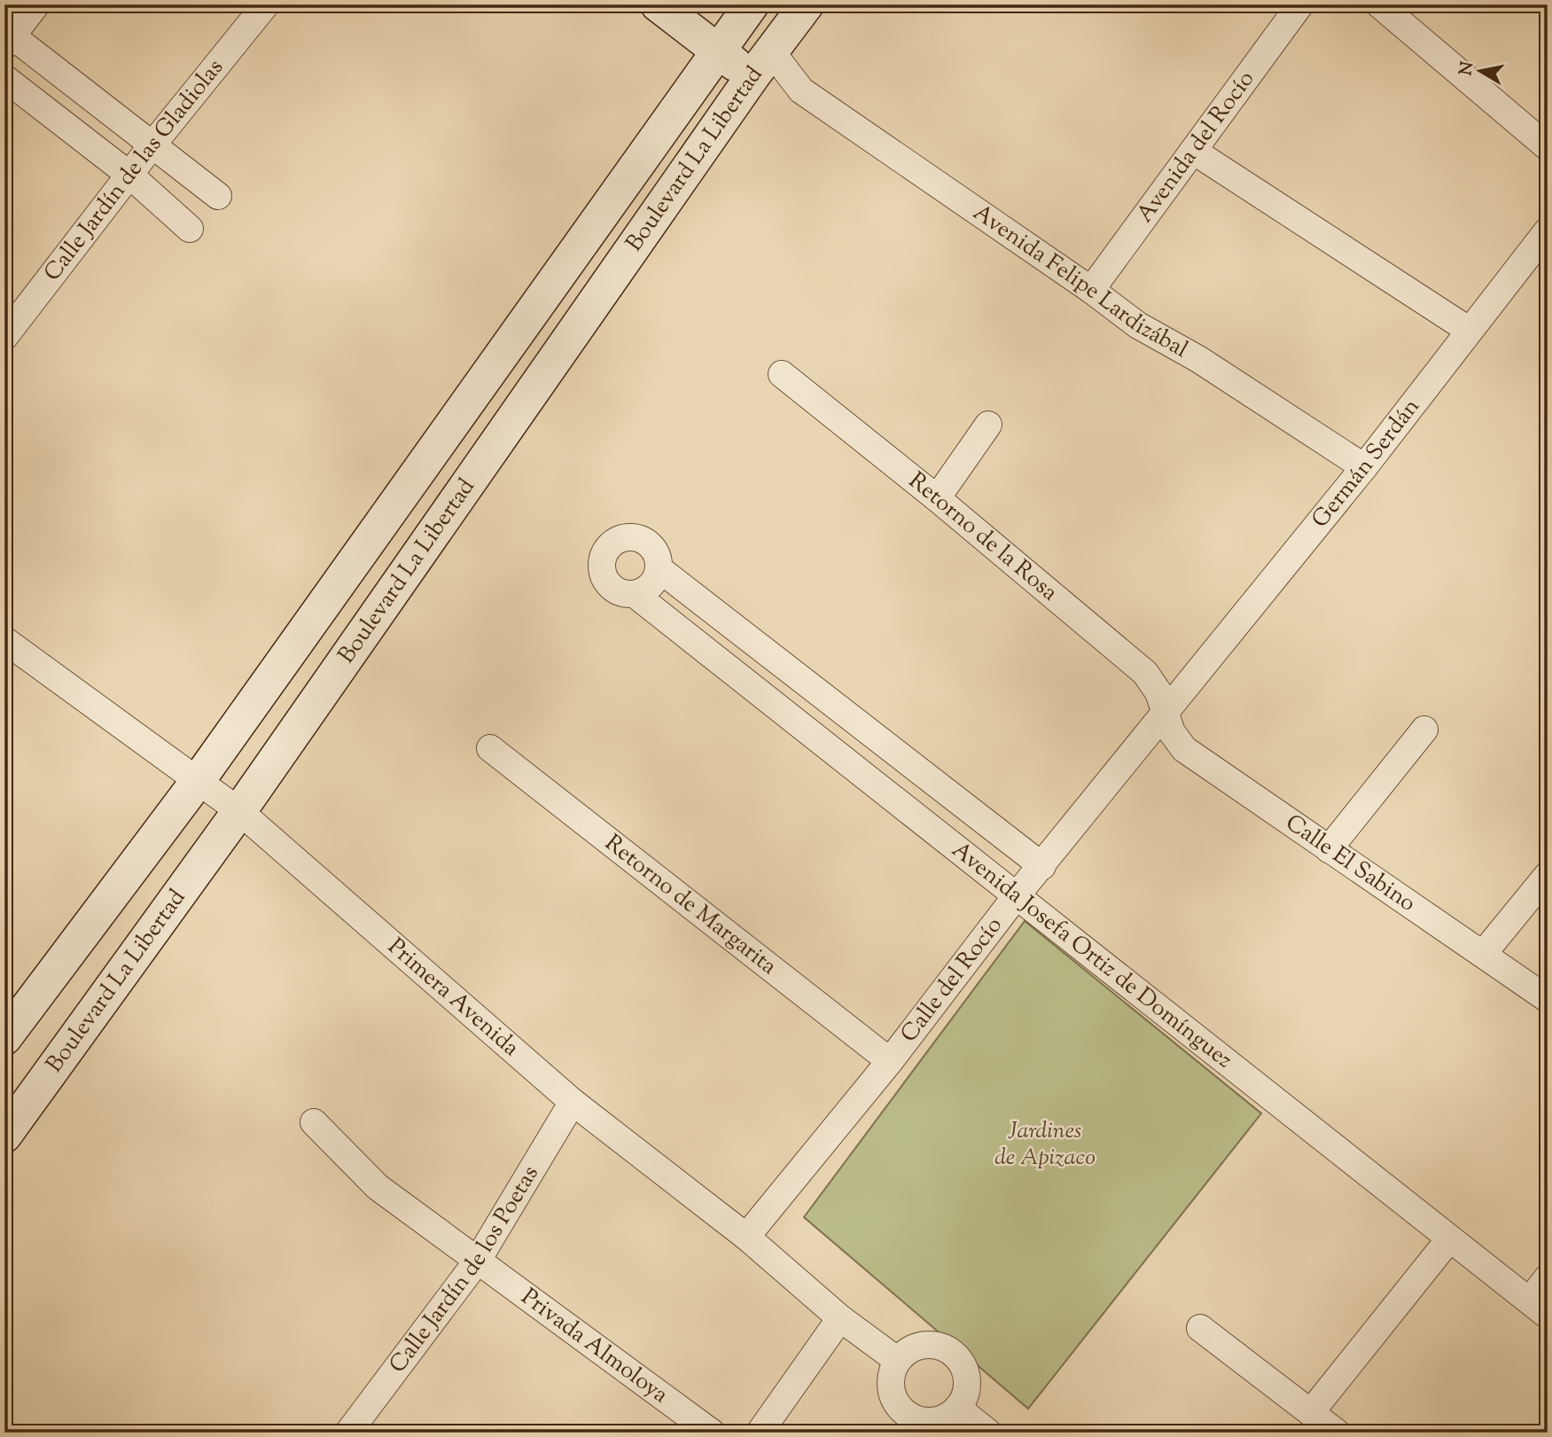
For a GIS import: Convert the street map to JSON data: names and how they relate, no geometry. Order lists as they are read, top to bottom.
{
  "streets": {
    "main road": ["Boulevard La Libertad"],
    "street": [
      "Avenida del Rocío",
      "Calle Jardín de las Gladiolas",
      "Avenida Felipe Lardizábal",
      "Germán Serdán",
      "Retorno de la Rosa",
      "Calle El Sabino",
      "Retorno de Margarita",
      "Avenida Josefa Ortiz de Domínguez",
      "Calle del Rocío",
      "Primera Avenida",
      "Calle Jardín de los Poetas",
      "Privada Almoloya"
    ]
  },
  "crossings": [
    ["Avenida del Rocío", "Avenida Felipe Lardizábal"],
    ["Boulevard La Libertad", "Avenida Felipe Lardizábal"],
    ["Boulevard La Libertad", "Primera Avenida"],
    ["Avenida Felipe Lardizábal", "Germán Serdán"],
    ["Germán Serdán", "Retorno de la Rosa"],
    ["Germán Serdán", "Calle El Sabino"],
    ["Germán Serdán", "Calle del Rocío"],
    ["Retorno de la Rosa", "Calle El Sabino"],
    ["Retorno de la Rosa", "Calle del Rocío"],
    ["Calle El Sabino", "Calle del Rocío"],
    ["Retorno de Margarita", "Calle del Rocío"],
    ["Avenida Josefa Ortiz de Domínguez", "Calle del Rocío"],
    ["Calle del Rocío", "Primera Avenida"],
    ["Primera Avenida", "Calle Jardín de los Poetas"],
    ["Calle Jardín de los Poetas", "Privada Almoloya"]
  ],
  "parks": ["Jardines de Apizaco"],
  "north": "left"
}
